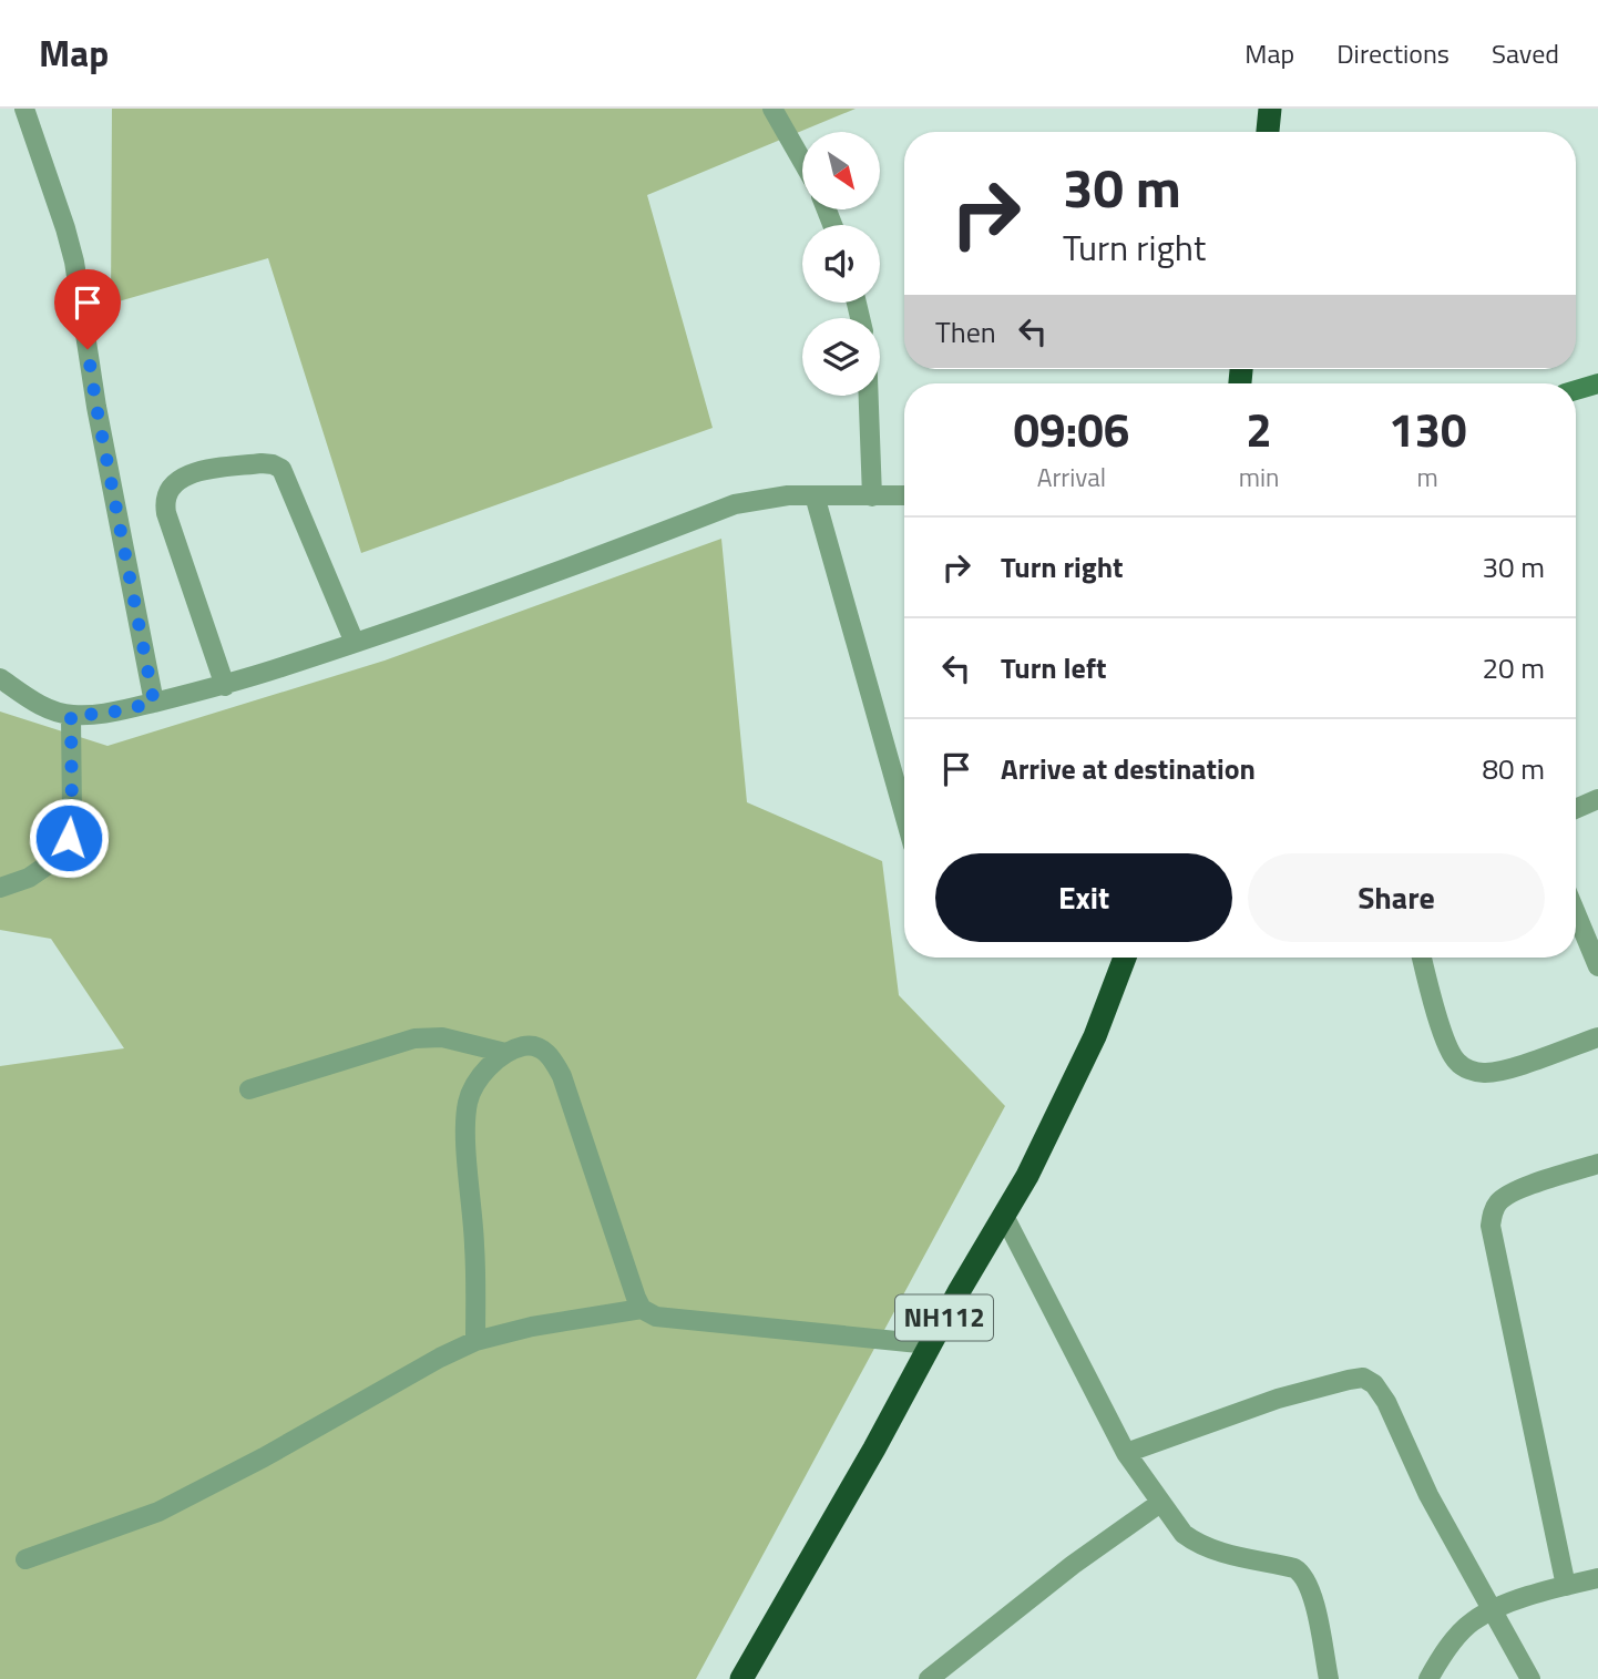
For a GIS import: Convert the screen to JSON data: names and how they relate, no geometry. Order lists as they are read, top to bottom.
{
  "streets": {
    "highway": ["NH112"]
  },
  "north": "bottom right",
  "page": {
    "header": "Map",
    "nav": ["Map", "Directions", "Saved"],
    "turn": ["30 m", "Turn right"],
    "then": "Then",
    "eta": [
      "09:06",
      "Arrival",
      "2",
      "min",
      "130",
      "m"
    ],
    "list": [
      {
        "name": "Turn right",
        "value": "30 m"
      },
      {
        "name": "Turn left",
        "value": "20 m"
      },
      {
        "name": "Arrive at destination",
        "value": "80 m"
      }
    ],
    "buttons": ["Exit", "Share"]
  }
}
